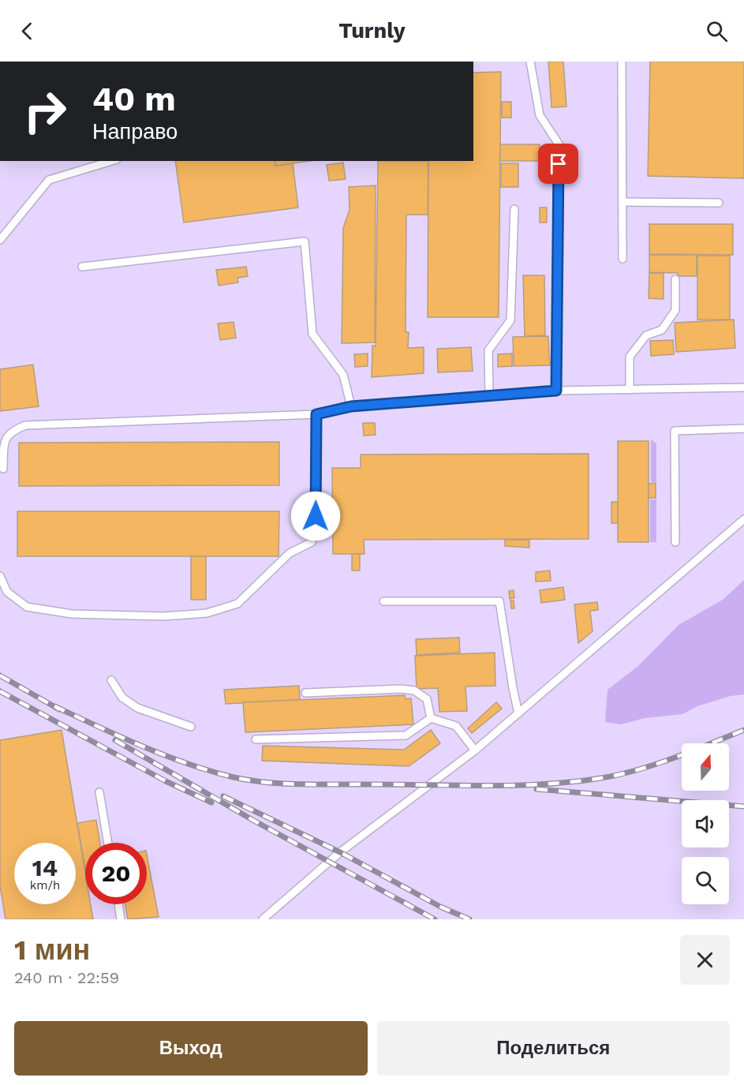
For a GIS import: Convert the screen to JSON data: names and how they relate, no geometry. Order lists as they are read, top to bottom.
{
  "north": "top",
  "page": {
    "header": "Turnly",
    "turn": ["40 m", "Направо"],
    "speed": "14 km/h",
    "limit": "20",
    "heading": ["1 мин", "240 m · 22:59"],
    "buttons": ["Выход", "Поделиться"]
  }
}
